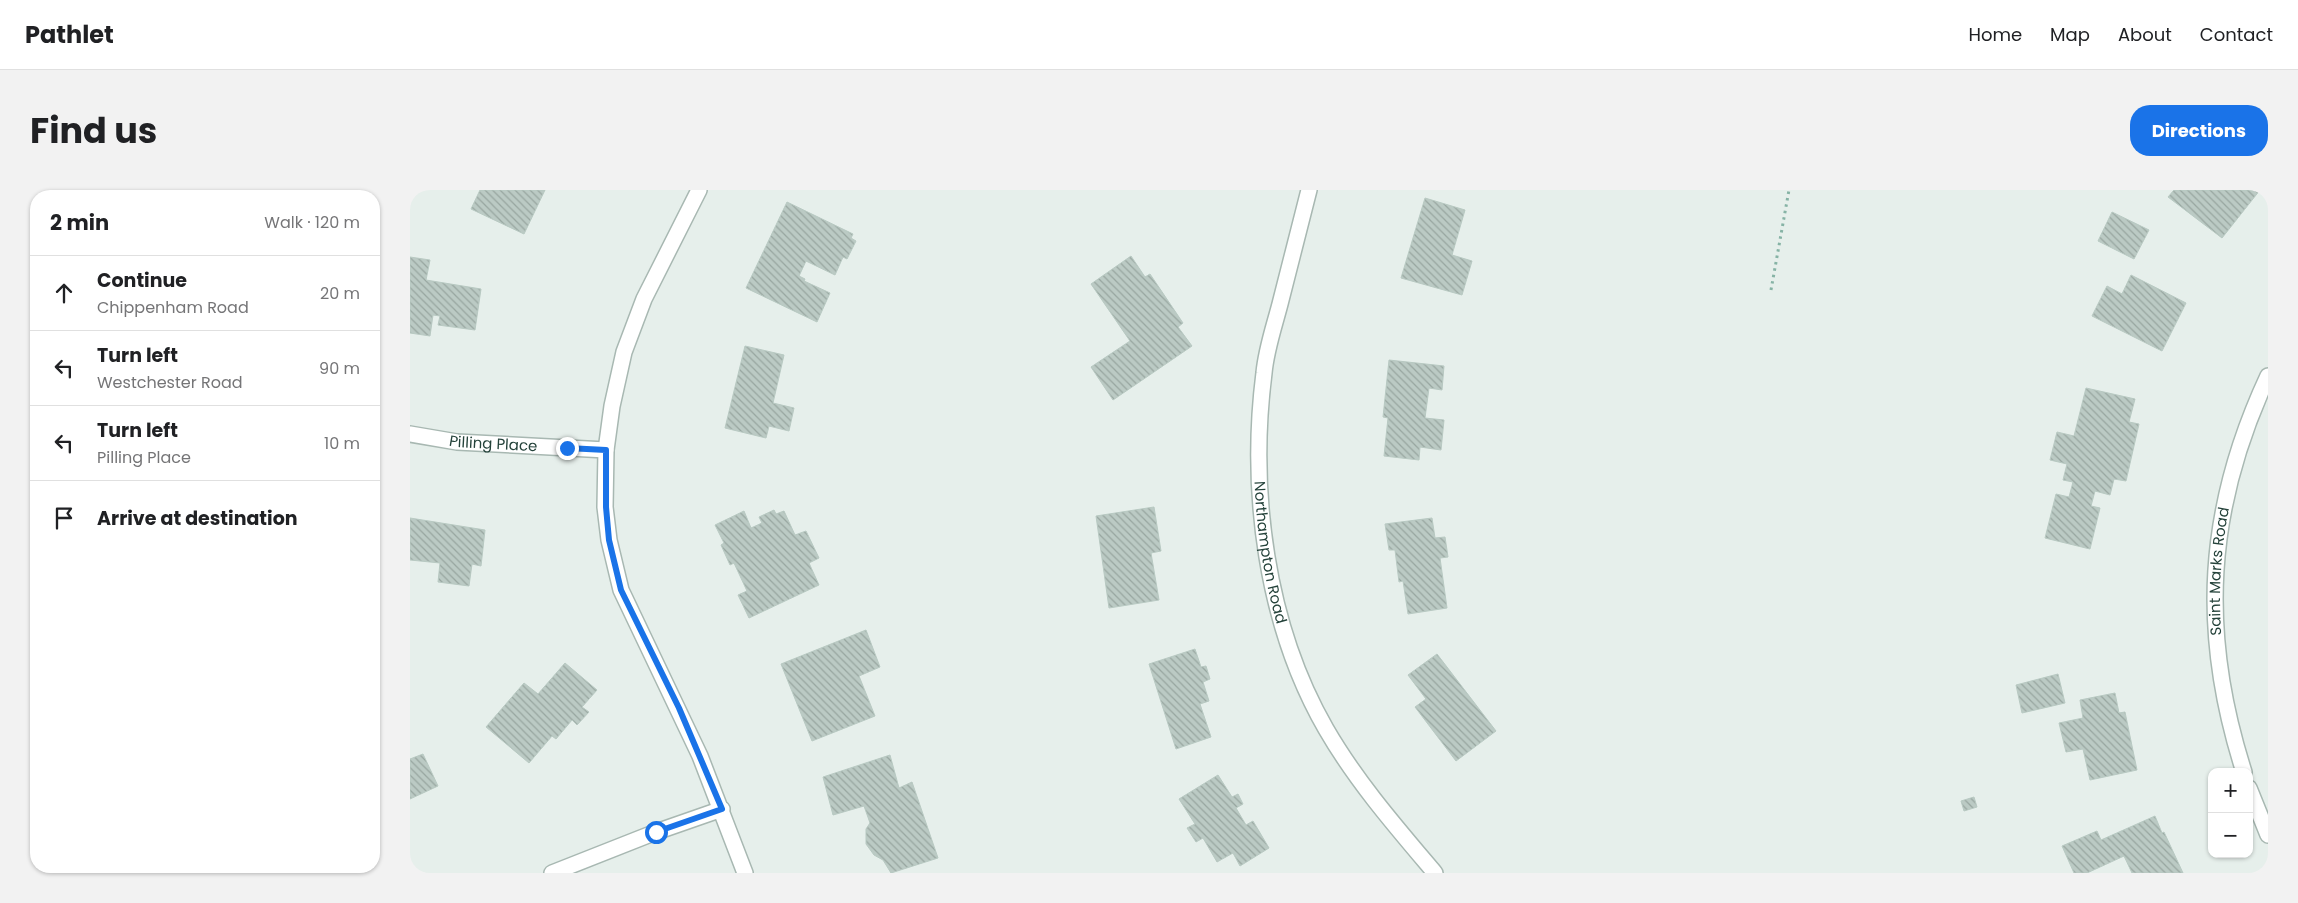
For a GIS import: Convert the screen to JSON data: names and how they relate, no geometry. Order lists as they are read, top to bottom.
{
  "streets": {
    "street": ["Pilling Place", "Northampton Road", "Saint Marks Road"]
  },
  "page": {
    "header": "Pathlet",
    "nav": [
      "Home",
      "Map",
      "About",
      "Contact"
    ],
    "title": "Find us",
    "buttons": "Directions",
    "heading": ["2 min", "Walk · 120 m"],
    "list": [
      ["Continue", "Chippenham Road", "20 m"],
      ["Turn left", "Westchester Road", "90 m"],
      ["Turn left", "Pilling Place", "10 m"],
      "Arrive at destination"
    ],
    "map_buttons": ["+", "−"]
  }
}
